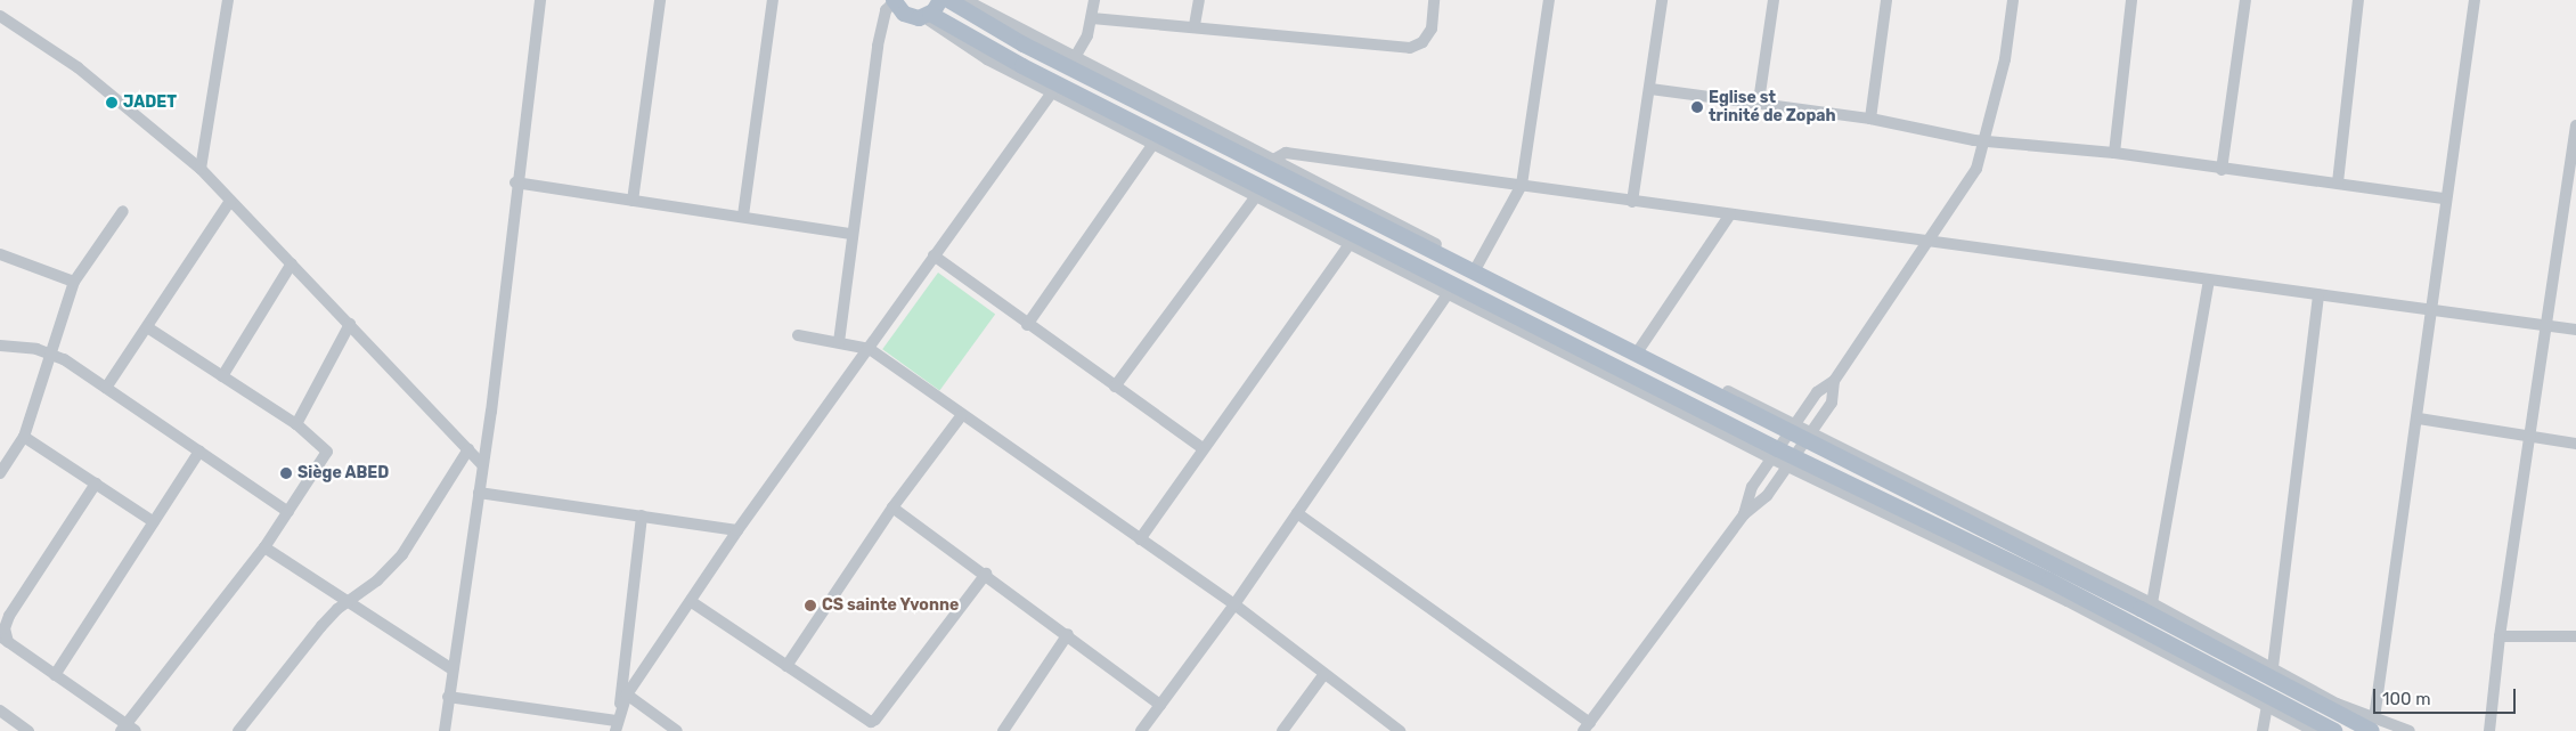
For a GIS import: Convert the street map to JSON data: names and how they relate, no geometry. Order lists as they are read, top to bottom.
{
  "places": [
    "JADET",
    "Eglise st trinité de Zopah",
    "Siège ABED",
    "CS sainte Yvonne"
  ],
  "scale_bar": "100 m"
}
